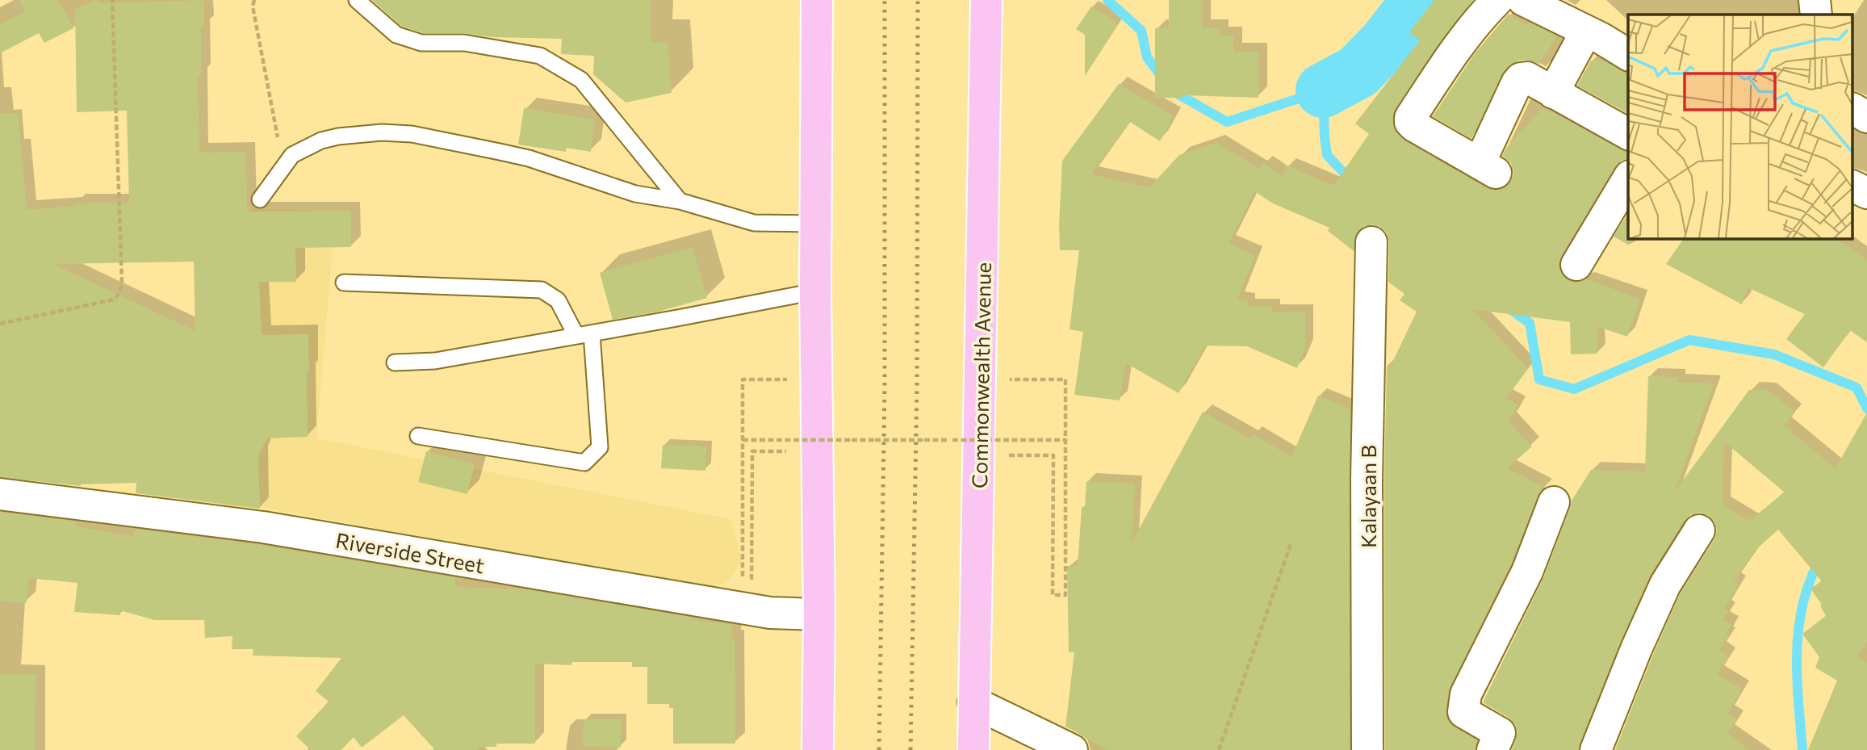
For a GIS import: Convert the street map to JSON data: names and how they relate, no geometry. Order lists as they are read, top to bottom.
{
  "streets": {
    "main road": ["Commonwealth Avenue"],
    "street": ["Kalayaan B", "Riverside Street"]
  }
}
